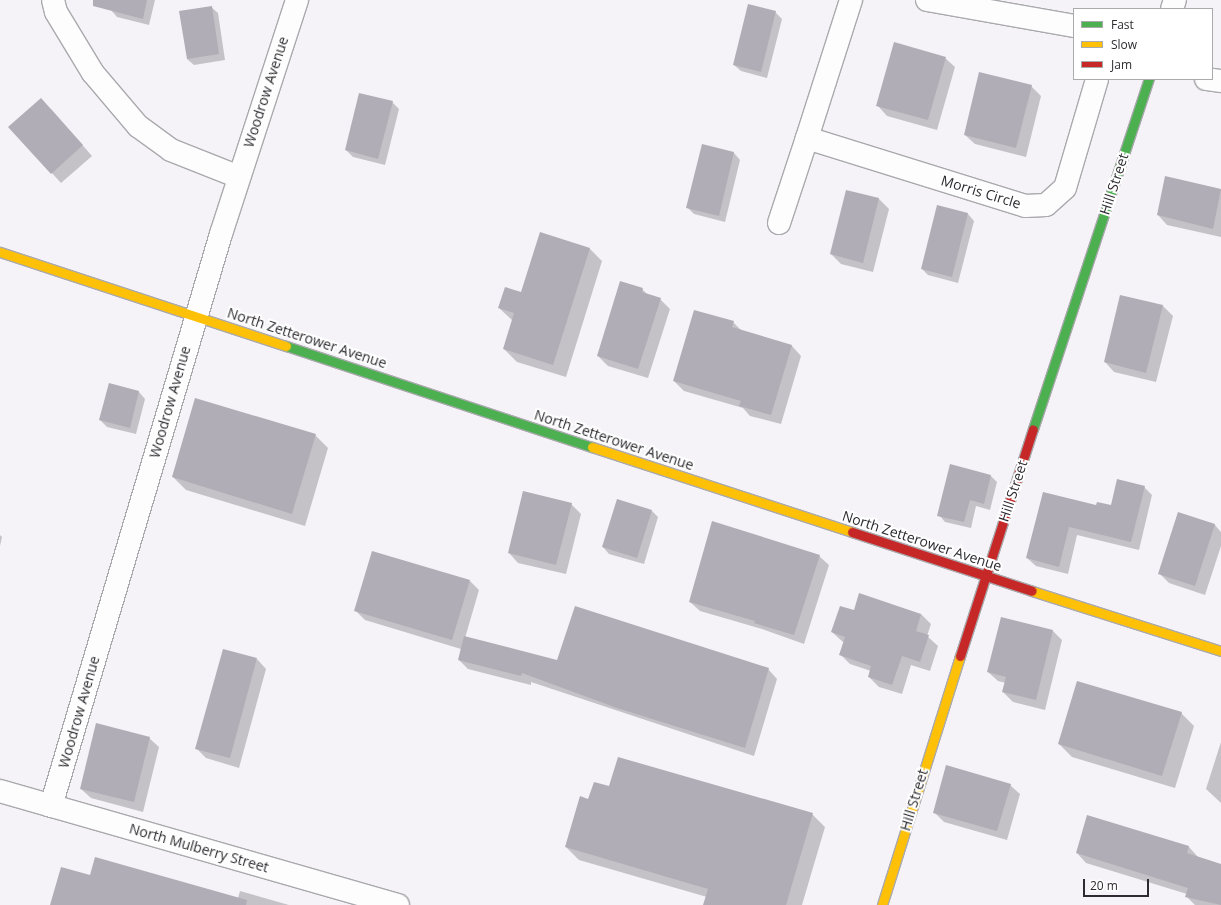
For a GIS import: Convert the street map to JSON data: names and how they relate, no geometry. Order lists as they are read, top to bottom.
{
  "streets": {
    "street": [
      "Woodrow Avenue",
      "Hill Street",
      "Morris Circle",
      "North Zetterower Avenue",
      "North Mulberry Street"
    ]
  },
  "crossings": [
    ["Woodrow Avenue", "North Zetterower Avenue"],
    ["Woodrow Avenue", "North Mulberry Street"],
    ["Hill Street", "North Zetterower Avenue"]
  ],
  "legend": ["Fast", "Slow", "Jam"],
  "scale_bar": "20 m"
}
